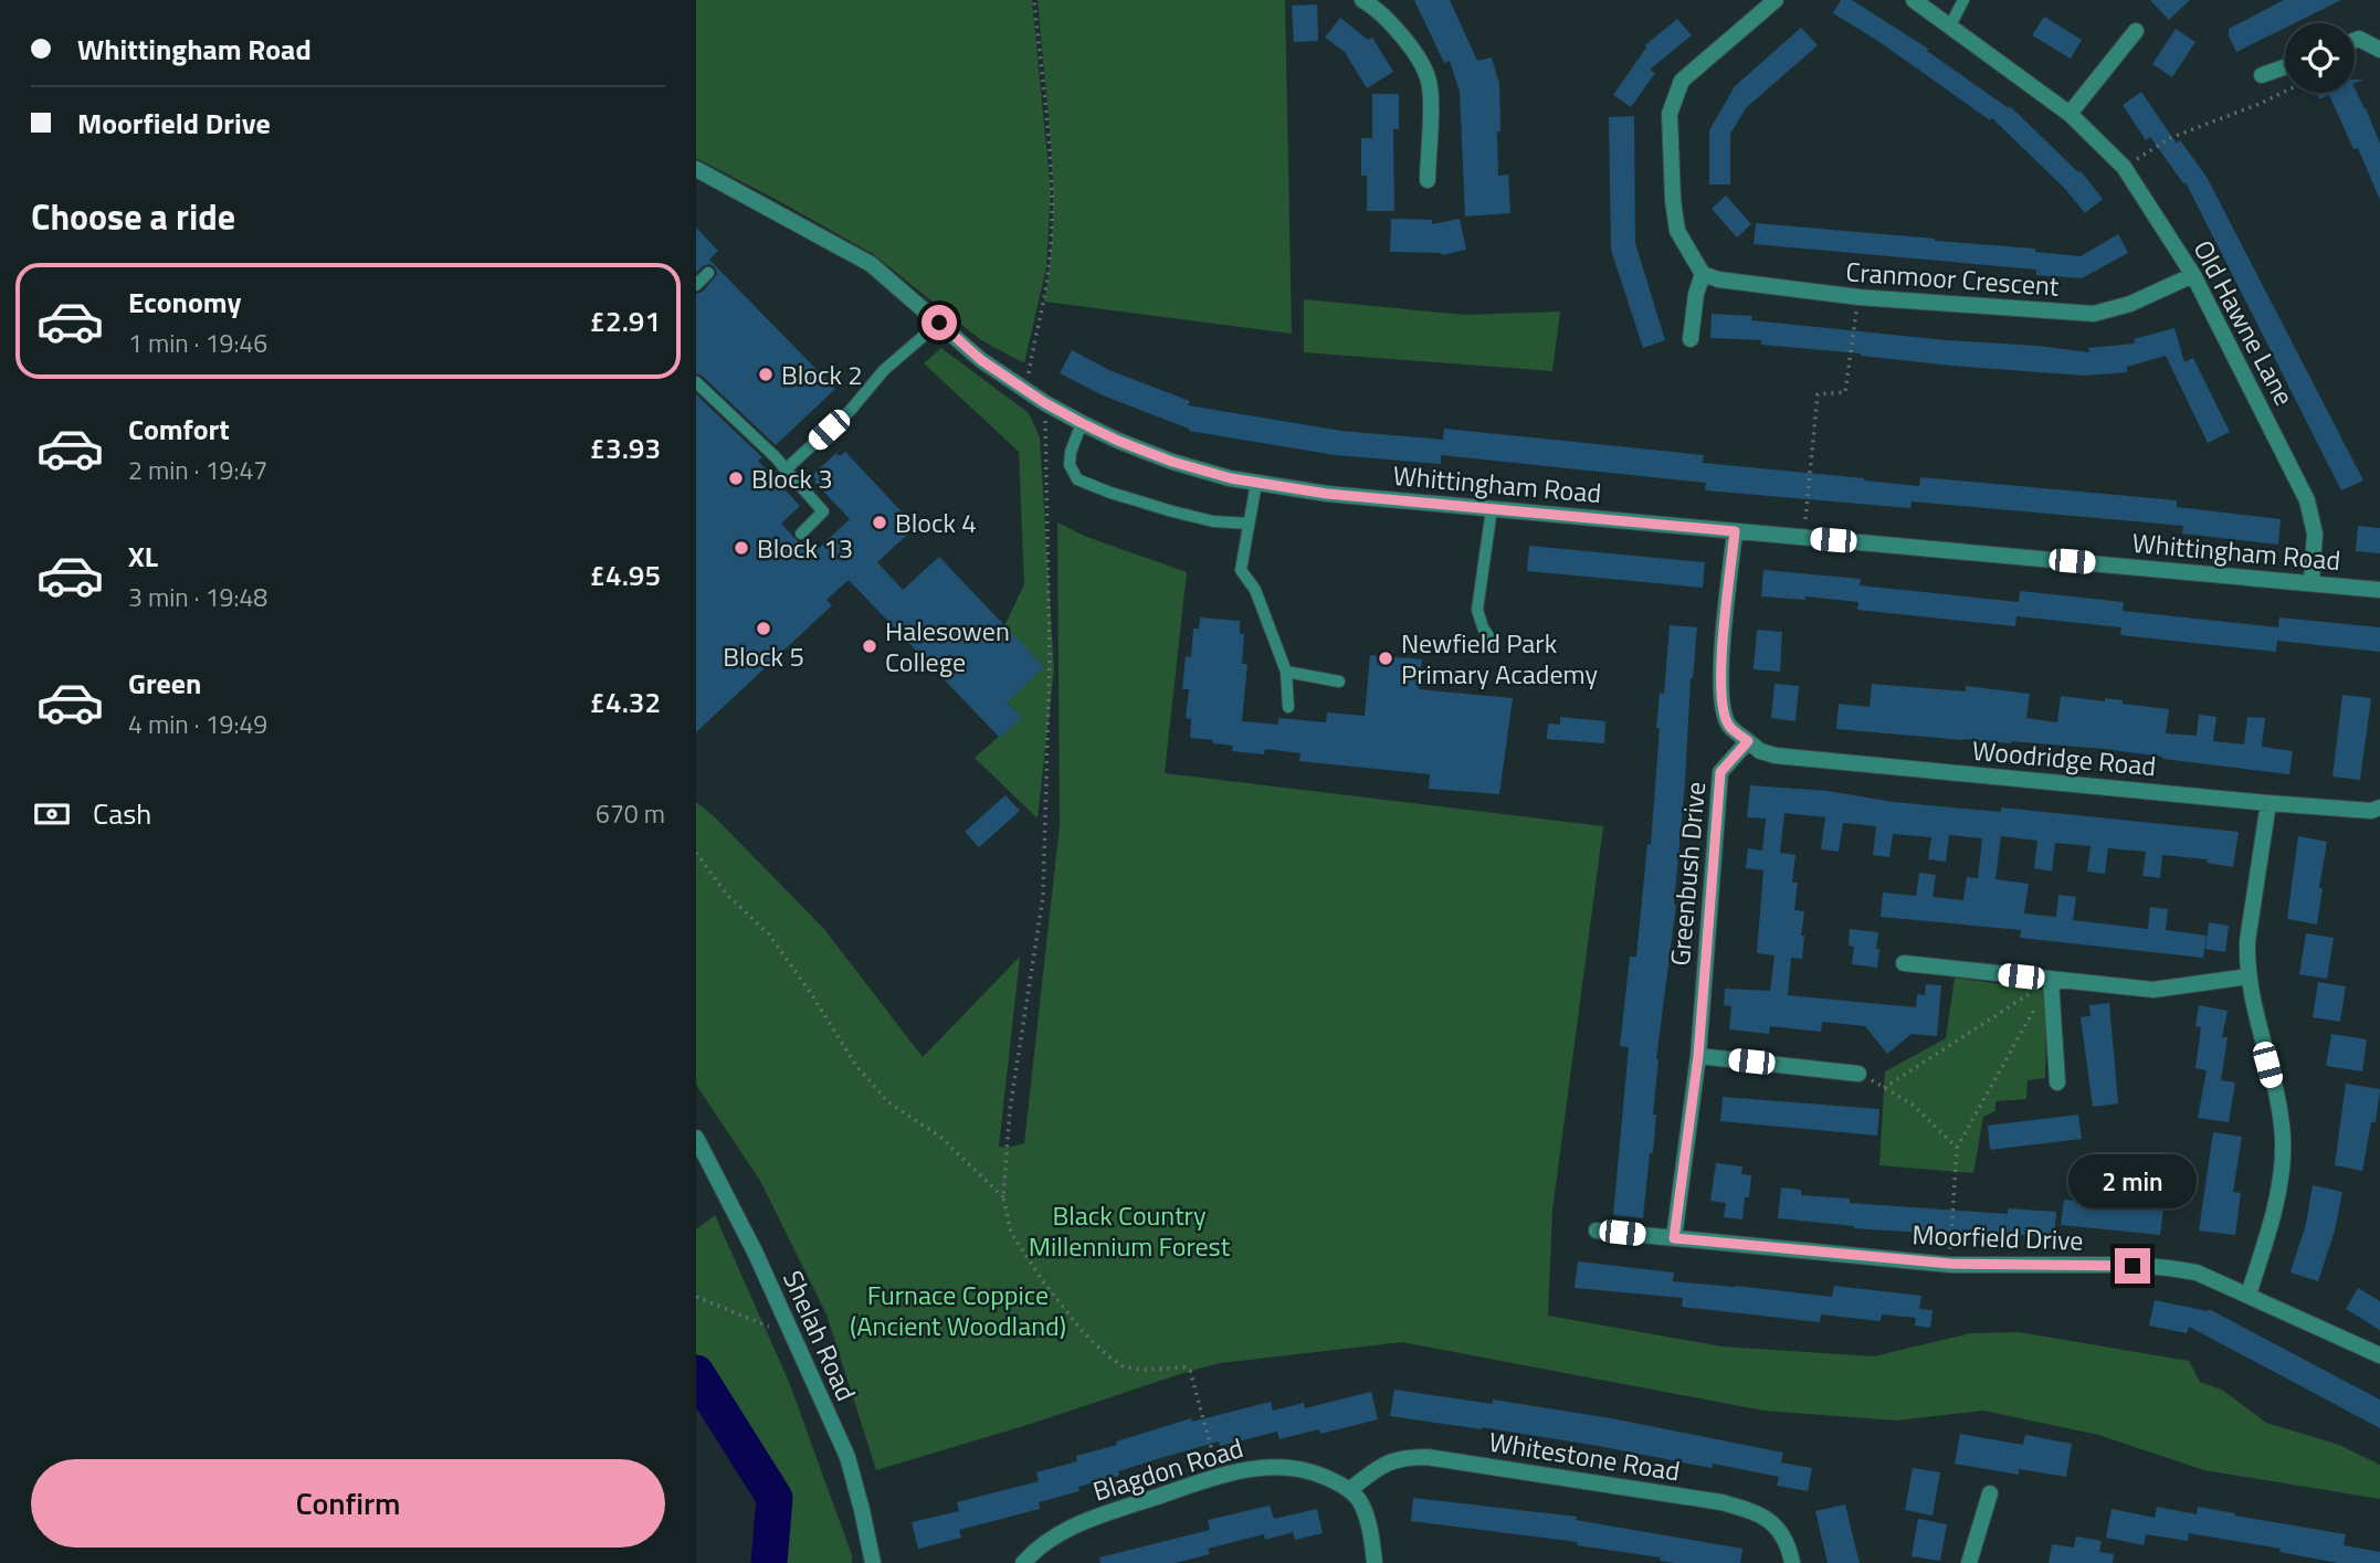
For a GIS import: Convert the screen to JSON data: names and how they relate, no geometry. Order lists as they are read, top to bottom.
{
  "streets": {
    "street": [
      "Cranmoor Crescent",
      "Old Hawne Lane",
      "Whittingham Road",
      "Woodridge Road",
      "Greenbush Drive",
      "Moorfield Drive",
      "Shelah Road",
      "Whitestone Road",
      "Blagdon Road"
    ]
  },
  "crossings": [
    ["Cranmoor Crescent", "Old Hawne Lane"],
    ["Old Hawne Lane", "Whittingham Road"],
    ["Woodridge Road", "Greenbush Drive"],
    ["Greenbush Drive", "Moorfield Drive"],
    ["Whitestone Road", "Blagdon Road"]
  ],
  "parks": ["Black Country Millennium Forest", "Furnace Coppice (Ancient Woodland)"],
  "places": [
    "Block 2",
    "Block 3",
    "Block 4",
    "Block 13",
    "Block 5",
    "Halesowen College",
    "Newfield Park Primary Academy"
  ],
  "page": {
    "banner": ["Whittingham Road", "Moorfield Drive"],
    "heading": "Choose a ride",
    "list": [
      {
        "name": "Economy",
        "note": "1 min · 19:46",
        "value": "£2.91"
      },
      {
        "name": "Comfort",
        "note": "2 min · 19:47",
        "value": "£3.93"
      },
      {
        "name": "XL",
        "note": "3 min · 19:48",
        "value": "£4.95"
      },
      {
        "name": "Green",
        "note": "4 min · 19:49",
        "value": "£4.32"
      }
    ],
    "pay": ["Cash", "670 m"],
    "bubble": "2 min",
    "buttons": "Confirm"
  }
}
